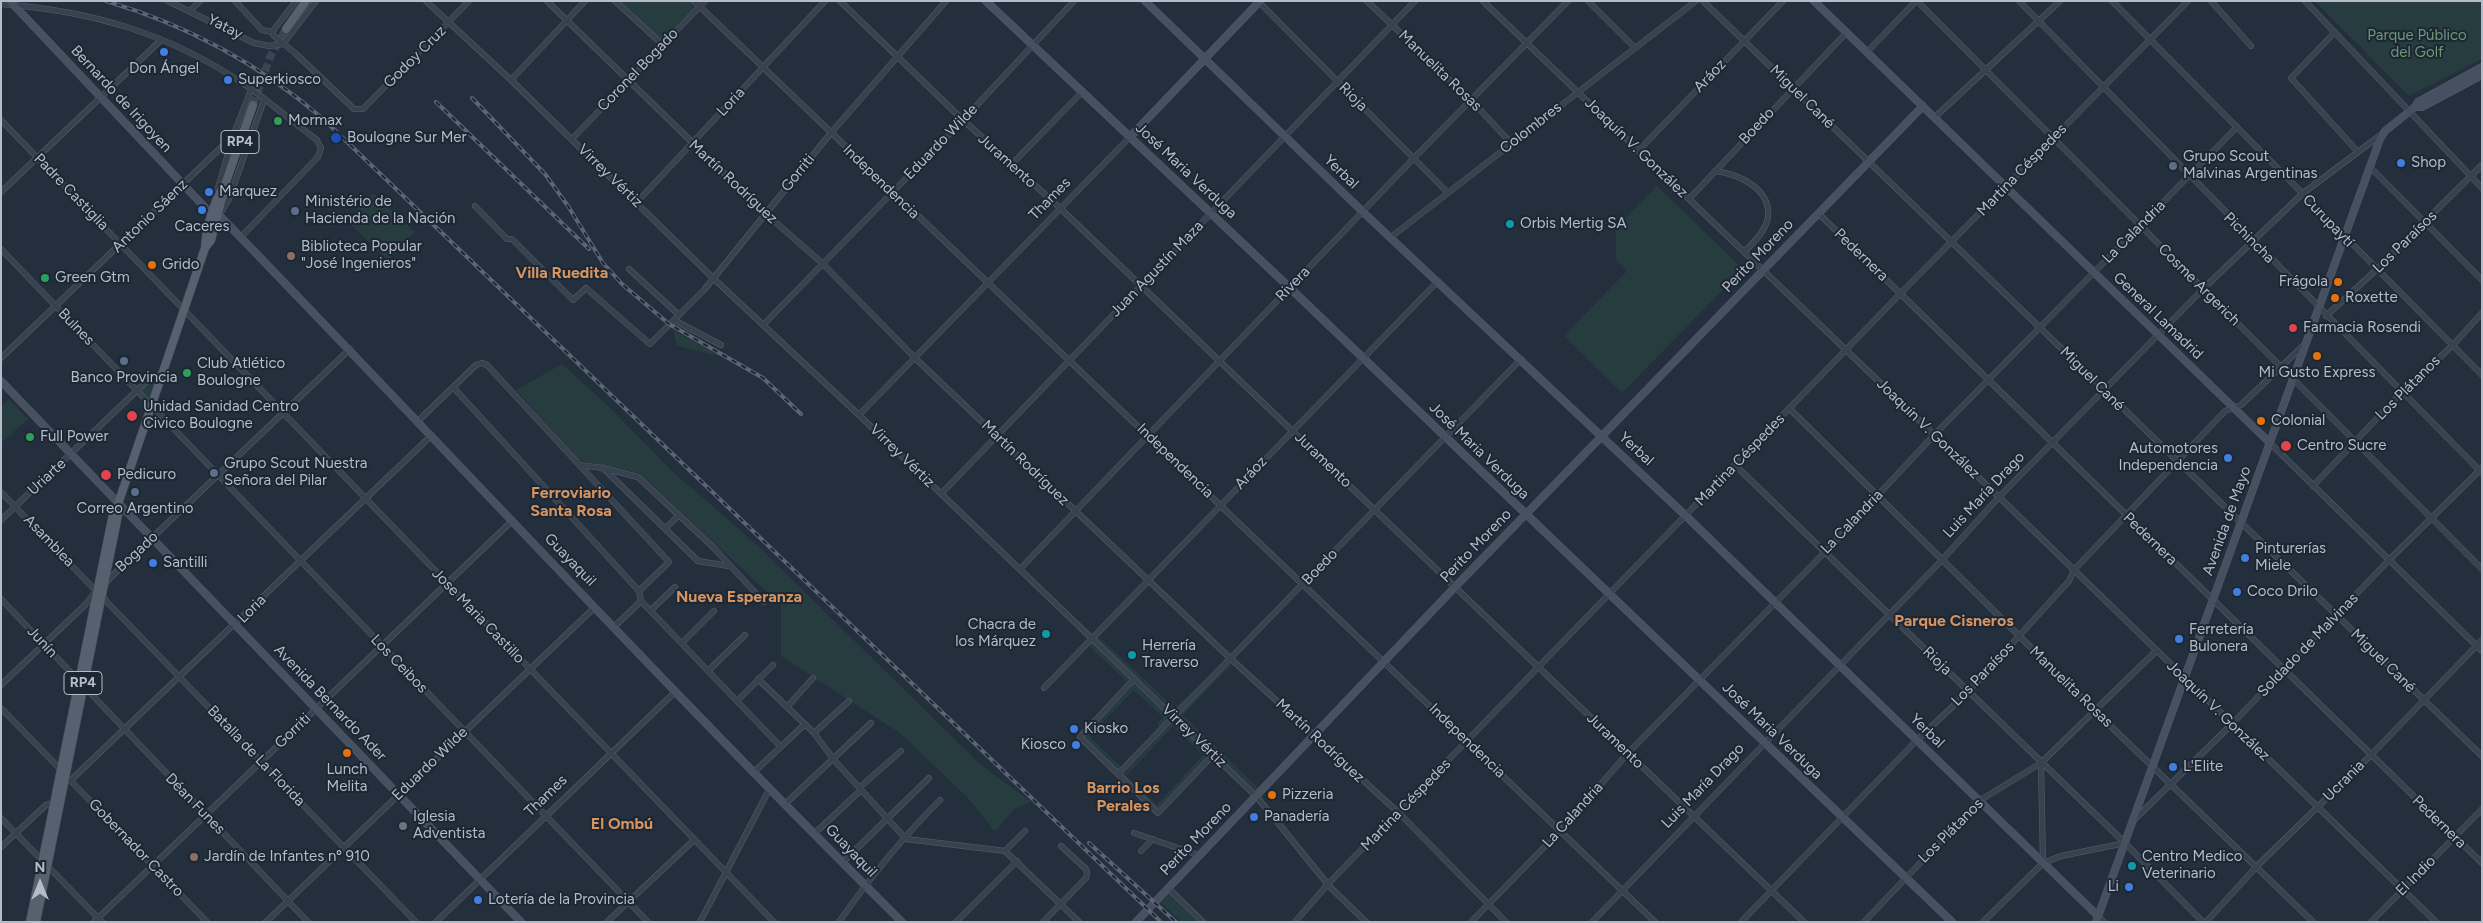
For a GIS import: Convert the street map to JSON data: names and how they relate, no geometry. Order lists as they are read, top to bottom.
{
  "streets": {
    "main road": ["RP4"],
    "street": [
      "Yatay",
      "Godoy Cruz",
      "Coronel Bogado",
      "Manuelita Rosas",
      "Aráoz",
      "Rioja",
      "Miguel Cané",
      "Bernardo de Irigoyen",
      "Loria",
      "Boedo",
      "Colombres",
      "Eduardo Wilde",
      "Joaquín V. González",
      "Juramento",
      "Martina Céspedes",
      "José Maria Verduga",
      "Yerbal",
      "Gorriti",
      "Virrey Vértiz",
      "Martín Rodríguez",
      "Independencia",
      "Padre Castiglia",
      "Thames",
      "Antonio Sáenz",
      "Curupaytí",
      "La Calandria",
      "Pichincha",
      "Los Paraísos",
      "Pedernera",
      "Perito Moreno",
      "Juan Agustín Maza",
      "Rivera",
      "Cosme Argerich",
      "General Lamadrid",
      "Bulnes",
      "Los Plátanos",
      "Uriarte",
      "Luis María Drago",
      "Avenida de Mayo",
      "Asamblea",
      "Bogado",
      "Guayaquil",
      "Jose Maria Castillo",
      "Junín",
      "Soldado de Malvinas",
      "Los Ceibos",
      "Avenida Bernardo Ader",
      "Batalla de La Florida",
      "Ucrania",
      "Déan Funes",
      "Gobernador Castro",
      "El Indio"
    ]
  },
  "crossings": [
    ["Yatay", "Godoy Cruz"],
    ["Godoy Cruz", "Virrey Vértiz"],
    ["Coronel Bogado", "Virrey Vértiz"],
    ["Coronel Bogado", "Martín Rodríguez"],
    ["Coronel Bogado", "Independencia"],
    ["Manuelita Rosas", "Colombres"],
    ["Manuelita Rosas", "Martina Céspedes"],
    ["Manuelita Rosas", "La Calandria"],
    ["Manuelita Rosas", "Los Paraísos"],
    ["Manuelita Rosas", "Juan Agustín Maza"],
    ["Manuelita Rosas", "Rivera"],
    ["Manuelita Rosas", "Los Plátanos"],
    ["Manuelita Rosas", "Luis María Drago"],
    ["Manuelita Rosas", "Avenida de Mayo"],
    ["Manuelita Rosas", "Soldado de Malvinas"],
    ["Manuelita Rosas", "Ucrania"],
    ["Aráoz", "Miguel Cané"],
    ["Aráoz", "Joaquín V. González"],
    ["Aráoz", "Juramento"],
    ["Aráoz", "José Maria Verduga"],
    ["Aráoz", "Yerbal"],
    ["Aráoz", "Virrey Vértiz"],
    ["Aráoz", "Martín Rodríguez"],
    ["Aráoz", "Independencia"],
    ["Rioja", "Colombres"],
    ["Rioja", "Martina Céspedes"],
    ["Rioja", "Thames"],
    ["Rioja", "La Calandria"],
    ["Rioja", "Los Paraísos"],
    ["Rioja", "Juan Agustín Maza"],
    ["Rioja", "Rivera"],
    ["Rioja", "Los Plátanos"],
    ["Rioja", "Luis María Drago"],
    ["Rioja", "Avenida de Mayo"],
    ["Rioja", "Ucrania"],
    ["Miguel Cané", "Boedo"],
    ["Miguel Cané", "Martina Céspedes"],
    ["Miguel Cané", "La Calandria"],
    ["Miguel Cané", "Los Paraísos"],
    ["Miguel Cané", "Perito Moreno"],
    ["Miguel Cané", "Luis María Drago"],
    ["Miguel Cané", "Avenida de Mayo"],
    ["Miguel Cané", "Soldado de Malvinas"],
    ["Miguel Cané", "Ucrania"],
    ["Bernardo de Irigoyen", "RP4"],
    ["Bernardo de Irigoyen", "Antonio Sáenz"],
    ["Bernardo de Irigoyen", "Guayaquil"],
    ["Loria", "RP4"],
    ["Loria", "Virrey Vértiz"],
    ["Loria", "Martín Rodríguez"],
    ["Loria", "Independencia"],
    ["Loria", "Guayaquil"],
    ["Loria", "Jose Maria Castillo"],
    ["Loria", "Los Ceibos"],
    ["Loria", "Avenida Bernardo Ader"],
    ["Loria", "Batalla de La Florida"],
    ["Loria", "Déan Funes"],
    ["Loria", "Gobernador Castro"],
    ["Boedo", "Joaquín V. González"],
    ["Boedo", "Juramento"],
    ["Boedo", "José Maria Verduga"],
    ["Boedo", "Yerbal"],
    ["Boedo", "Virrey Vértiz"],
    ["Boedo", "Martín Rodríguez"],
    ["Boedo", "Independencia"],
    ["Boedo", "General Lamadrid"],
    ["Colombres", "Joaquín V. González"],
    ["Colombres", "Yerbal"],
    ["RP4", "Padre Castiglia"],
    ["RP4", "Bulnes"],
    ["RP4", "Uriarte"],
    ["RP4", "Asamblea"],
    ["RP4", "Bogado"],
    ["RP4", "Guayaquil"],
    ["RP4", "Jose Maria Castillo"],
    ["RP4", "Junín"],
    ["RP4", "Los Ceibos"],
    ["RP4", "Avenida Bernardo Ader"],
    ["RP4", "Batalla de La Florida"],
    ["RP4", "Déan Funes"],
    ["RP4", "Gobernador Castro"],
    ["Eduardo Wilde", "Juramento"],
    ["Eduardo Wilde", "José Maria Verduga"],
    ["Eduardo Wilde", "Virrey Vértiz"],
    ["Eduardo Wilde", "Martín Rodríguez"],
    ["Eduardo Wilde", "Independencia"],
    ["Eduardo Wilde", "Guayaquil"],
    ["Eduardo Wilde", "Jose Maria Castillo"],
    ["Eduardo Wilde", "Los Ceibos"],
    ["Eduardo Wilde", "Avenida Bernardo Ader"],
    ["Eduardo Wilde", "Batalla de La Florida"],
    ["Eduardo Wilde", "Déan Funes"],
    ["Joaquín V. González", "Martina Céspedes"],
    ["Joaquín V. González", "La Calandria"],
    ["Joaquín V. González", "Los Paraísos"],
    ["Joaquín V. González", "Perito Moreno"],
    ["Joaquín V. González", "Rivera"],
    ["Joaquín V. González", "Los Plátanos"],
    ["Joaquín V. González", "Luis María Drago"],
    ["Joaquín V. González", "Avenida de Mayo"],
    ["Joaquín V. González", "Soldado de Malvinas"],
    ["Joaquín V. González", "Ucrania"],
    ["Joaquín V. González", "El Indio"],
    ["Juramento", "Martina Céspedes"],
    ["Juramento", "Gorriti"],
    ["Juramento", "Thames"],
    ["Juramento", "La Calandria"],
    ["Juramento", "Los Paraísos"],
    ["Juramento", "Perito Moreno"],
    ["Juramento", "Juan Agustín Maza"],
    ["Juramento", "Rivera"],
    ["Juramento", "Luis María Drago"],
    ["Martina Céspedes", "José Maria Verduga"],
    ["Martina Céspedes", "Yerbal"],
    ["Martina Céspedes", "Virrey Vértiz"],
    ["Martina Céspedes", "Martín Rodríguez"],
    ["Martina Céspedes", "Independencia"],
    ["Martina Céspedes", "Curupaytí"],
    ["Martina Céspedes", "Pichincha"],
    ["Martina Céspedes", "Pedernera"],
    ["Martina Céspedes", "Cosme Argerich"],
    ["Martina Céspedes", "General Lamadrid"],
    ["José Maria Verduga", "Thames"],
    ["José Maria Verduga", "La Calandria"],
    ["José Maria Verduga", "Los Paraísos"],
    ["José Maria Verduga", "Perito Moreno"],
    ["José Maria Verduga", "Juan Agustín Maza"],
    ["José Maria Verduga", "Rivera"],
    ["José Maria Verduga", "Los Plátanos"],
    ["José Maria Verduga", "Luis María Drago"],
    ["Yerbal", "Thames"],
    ["Yerbal", "La Calandria"],
    ["Yerbal", "Los Paraísos"],
    ["Yerbal", "Perito Moreno"],
    ["Yerbal", "Juan Agustín Maza"],
    ["Yerbal", "Rivera"],
    ["Yerbal", "Los Plátanos"],
    ["Yerbal", "Luis María Drago"],
    ["Yerbal", "Avenida de Mayo"],
    ["Gorriti", "Virrey Vértiz"],
    ["Gorriti", "Martín Rodríguez"],
    ["Gorriti", "Independencia"],
    ["Gorriti", "Guayaquil"],
    ["Gorriti", "Jose Maria Castillo"],
    ["Gorriti", "Los Ceibos"],
    ["Gorriti", "Avenida Bernardo Ader"],
    ["Gorriti", "Batalla de La Florida"],
    ["Gorriti", "Déan Funes"],
    ["Gorriti", "Gobernador Castro"],
    ["Virrey Vértiz", "Thames"],
    ["Virrey Vértiz", "Perito Moreno"],
    ["Virrey Vértiz", "Juan Agustín Maza"],
    ["Virrey Vértiz", "Rivera"],
    ["Martín Rodríguez", "Thames"],
    ["Martín Rodríguez", "La Calandria"],
    ["Martín Rodríguez", "Perito Moreno"],
    ["Martín Rodríguez", "Juan Agustín Maza"],
    ["Martín Rodríguez", "Rivera"],
    ["Independencia", "Thames"],
    ["Independencia", "La Calandria"],
    ["Independencia", "Perito Moreno"],
    ["Independencia", "Juan Agustín Maza"],
    ["Independencia", "Rivera"],
    ["Independencia", "Luis María Drago"],
    ["Padre Castiglia", "Antonio Sáenz"],
    ["Padre Castiglia", "Jose Maria Castillo"],
    ["Thames", "Guayaquil"],
    ["Thames", "Jose Maria Castillo"],
    ["Thames", "Los Ceibos"],
    ["Thames", "Avenida Bernardo Ader"],
    ["Antonio Sáenz", "Bulnes"],
    ["Curupaytí", "La Calandria"],
    ["Curupaytí", "Los Paraísos"],
    ["Curupaytí", "Los Plátanos"],
    ["Curupaytí", "Luis María Drago"],
    ["Curupaytí", "Avenida de Mayo"],
    ["La Calandria", "Pichincha"],
    ["La Calandria", "Pedernera"],
    ["La Calandria", "Cosme Argerich"],
    ["La Calandria", "General Lamadrid"],
    ["Pichincha", "Los Paraísos"],
    ["Pichincha", "Los Plátanos"],
    ["Pichincha", "Luis María Drago"],
    ["Pichincha", "Avenida de Mayo"],
    ["Pichincha", "Soldado de Malvinas"],
    ["Los Paraísos", "Pedernera"],
    ["Los Paraísos", "Cosme Argerich"],
    ["Los Paraísos", "General Lamadrid"],
    ["Los Paraísos", "Avenida de Mayo"],
    ["Pedernera", "Perito Moreno"],
    ["Pedernera", "Luis María Drago"],
    ["Pedernera", "Avenida de Mayo"],
    ["Pedernera", "Soldado de Malvinas"],
    ["Pedernera", "Ucrania"],
    ["Pedernera", "El Indio"],
    ["Perito Moreno", "General Lamadrid"],
    ["Cosme Argerich", "Los Plátanos"],
    ["Cosme Argerich", "Luis María Drago"],
    ["Cosme Argerich", "Avenida de Mayo"],
    ["Cosme Argerich", "Soldado de Malvinas"],
    ["General Lamadrid", "Los Plátanos"],
    ["General Lamadrid", "Luis María Drago"],
    ["General Lamadrid", "Avenida de Mayo"],
    ["General Lamadrid", "Soldado de Malvinas"],
    ["General Lamadrid", "Ucrania"],
    ["Bulnes", "Uriarte"],
    ["Bulnes", "Los Ceibos"],
    ["Uriarte", "Asamblea"],
    ["Uriarte", "Avenida Bernardo Ader"],
    ["Luis María Drago", "Avenida de Mayo"],
    ["Avenida de Mayo", "Soldado de Malvinas"],
    ["Asamblea", "Bogado"],
    ["Asamblea", "Batalla de La Florida"],
    ["Bogado", "Guayaquil"],
    ["Bogado", "Jose Maria Castillo"],
    ["Bogado", "Junín"],
    ["Bogado", "Los Ceibos"],
    ["Bogado", "Avenida Bernardo Ader"],
    ["Bogado", "Batalla de La Florida"],
    ["Junín", "Déan Funes"]
  ],
  "districts": [
    "Villa Ruedita",
    "Ferroviario Santa Rosa",
    "Nueva Esperanza",
    "Parque Cisneros",
    "Barrio Los Perales",
    "El Ombú"
  ],
  "parks": ["Parque Público del Golf"],
  "places": [
    "Don Ángel",
    "Superkiosco",
    "Mormax",
    "Boulogne Sur Mer",
    "Shop",
    "Grupo Scout Malvinas Argentinas",
    "Marquez",
    "Caceres",
    "Ministério de Hacienda de la Nación",
    "Orbis Mertig SA",
    "Biblioteca Popular \"José Ingenieros\"",
    "Grido",
    "Green Gtm",
    "Frágola",
    "Roxette",
    "Farmacia Rosendi",
    "Mi Gusto Express",
    "Banco Provincia",
    "Club Atlético Boulogne",
    "Unidad Sanidad Centro Civico Boulogne",
    "Colonial",
    "Full Power",
    "Centro Sucre",
    "Automotores Independencia",
    "Grupo Scout Nuestra Señora del Pilar",
    "Pedicuro",
    "Correo Argentino",
    "Pinturerías Miele",
    "Santilli",
    "Coco Drilo",
    "Chacra de los Márquez",
    "Ferretería Bulonera",
    "Herrería Traverso",
    "Kiosko",
    "Kiosco",
    "Lunch Melita",
    "L'Elite",
    "Pizzeria",
    "Panadería",
    "Iglesia Adventista",
    "Jardín de Infantes nº 910",
    "Centro Medico Veterinario",
    "Li",
    "Lotería de la Provincia"
  ],
  "north": "top"
}
